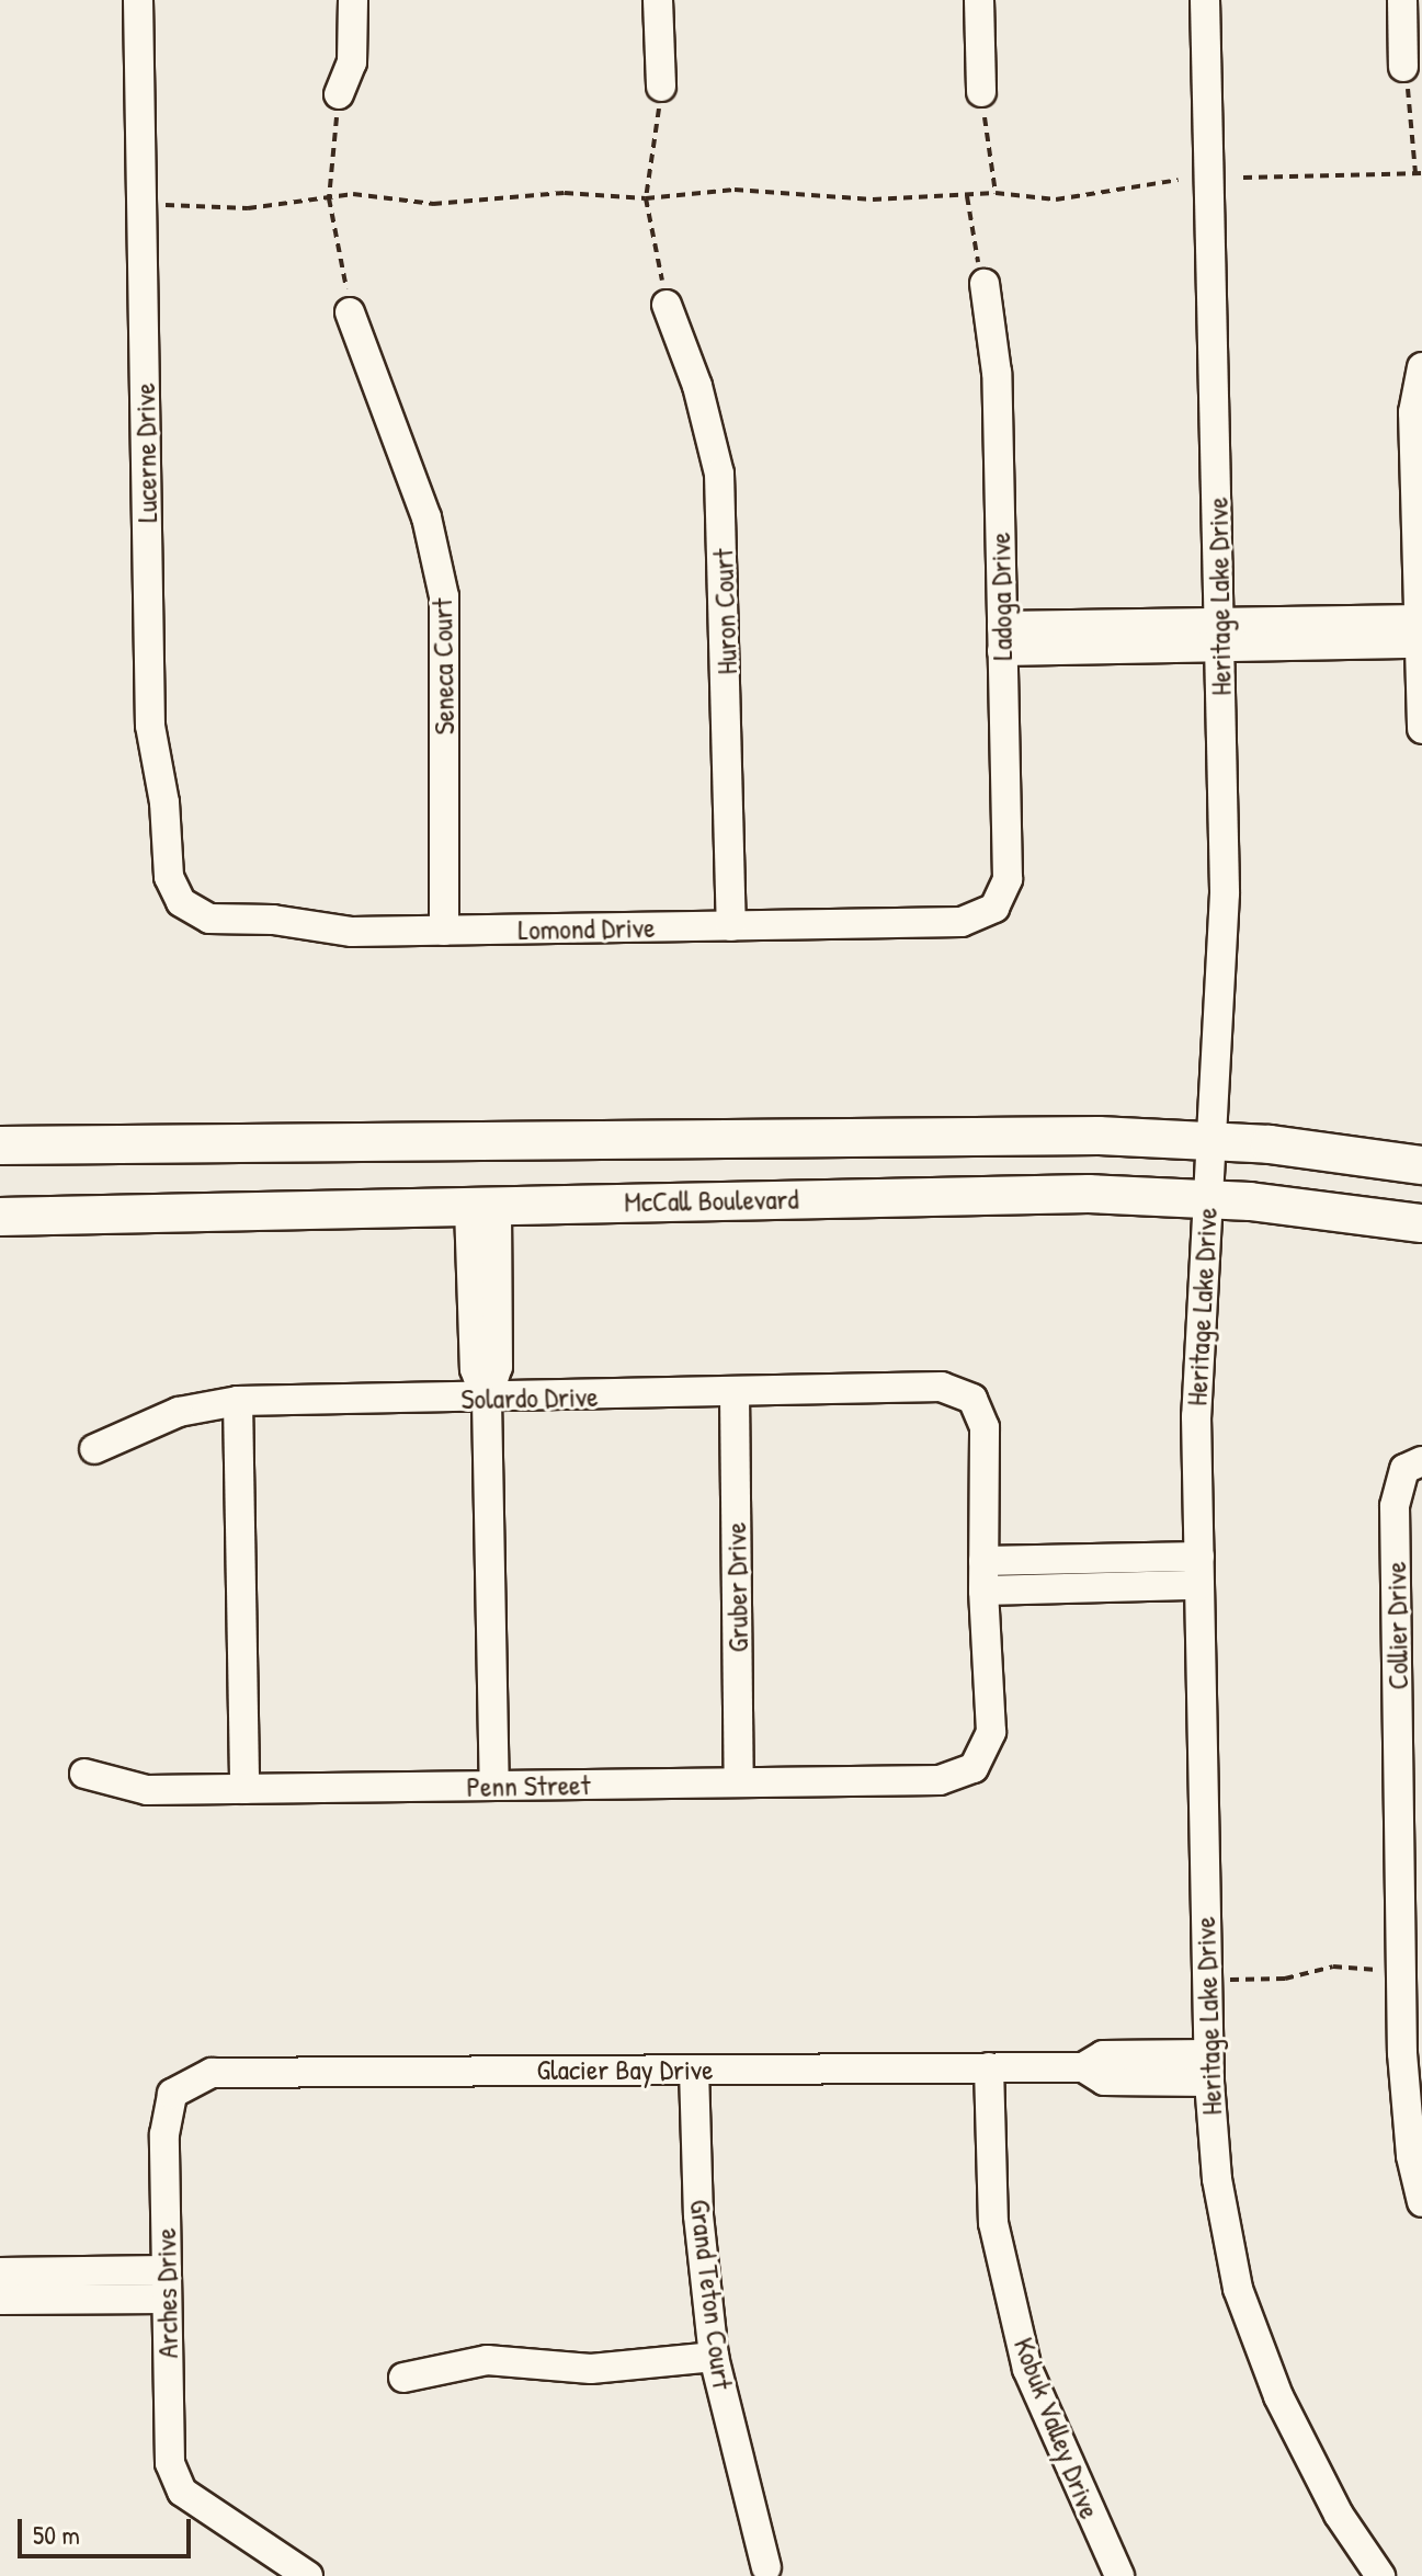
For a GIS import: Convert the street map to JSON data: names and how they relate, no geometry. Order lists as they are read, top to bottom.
{
  "streets": {
    "main road": ["McCall Boulevard"],
    "street": [
      "Lucerne Drive",
      "Ladoga Drive",
      "Heritage Lake Drive",
      "Huron Court",
      "Seneca Court",
      "Lomond Drive",
      "Solardo Drive",
      "Gruber Drive",
      "Collier Drive",
      "Penn Street",
      "Glacier Bay Drive",
      "Arches Drive",
      "Grand Teton Court",
      "Kobuk Valley Drive"
    ]
  },
  "crossings": [
    ["Lucerne Drive", "Lomond Drive"],
    ["Ladoga Drive", "Lomond Drive"],
    ["Heritage Lake Drive", "McCall Boulevard"],
    ["Heritage Lake Drive", "Glacier Bay Drive"],
    ["Huron Court", "Lomond Drive"],
    ["Seneca Court", "Lomond Drive"],
    ["Solardo Drive", "Gruber Drive"],
    ["Gruber Drive", "Penn Street"],
    ["Glacier Bay Drive", "Arches Drive"],
    ["Glacier Bay Drive", "Grand Teton Court"],
    ["Glacier Bay Drive", "Kobuk Valley Drive"]
  ],
  "scale_bar": "50 m"
}
